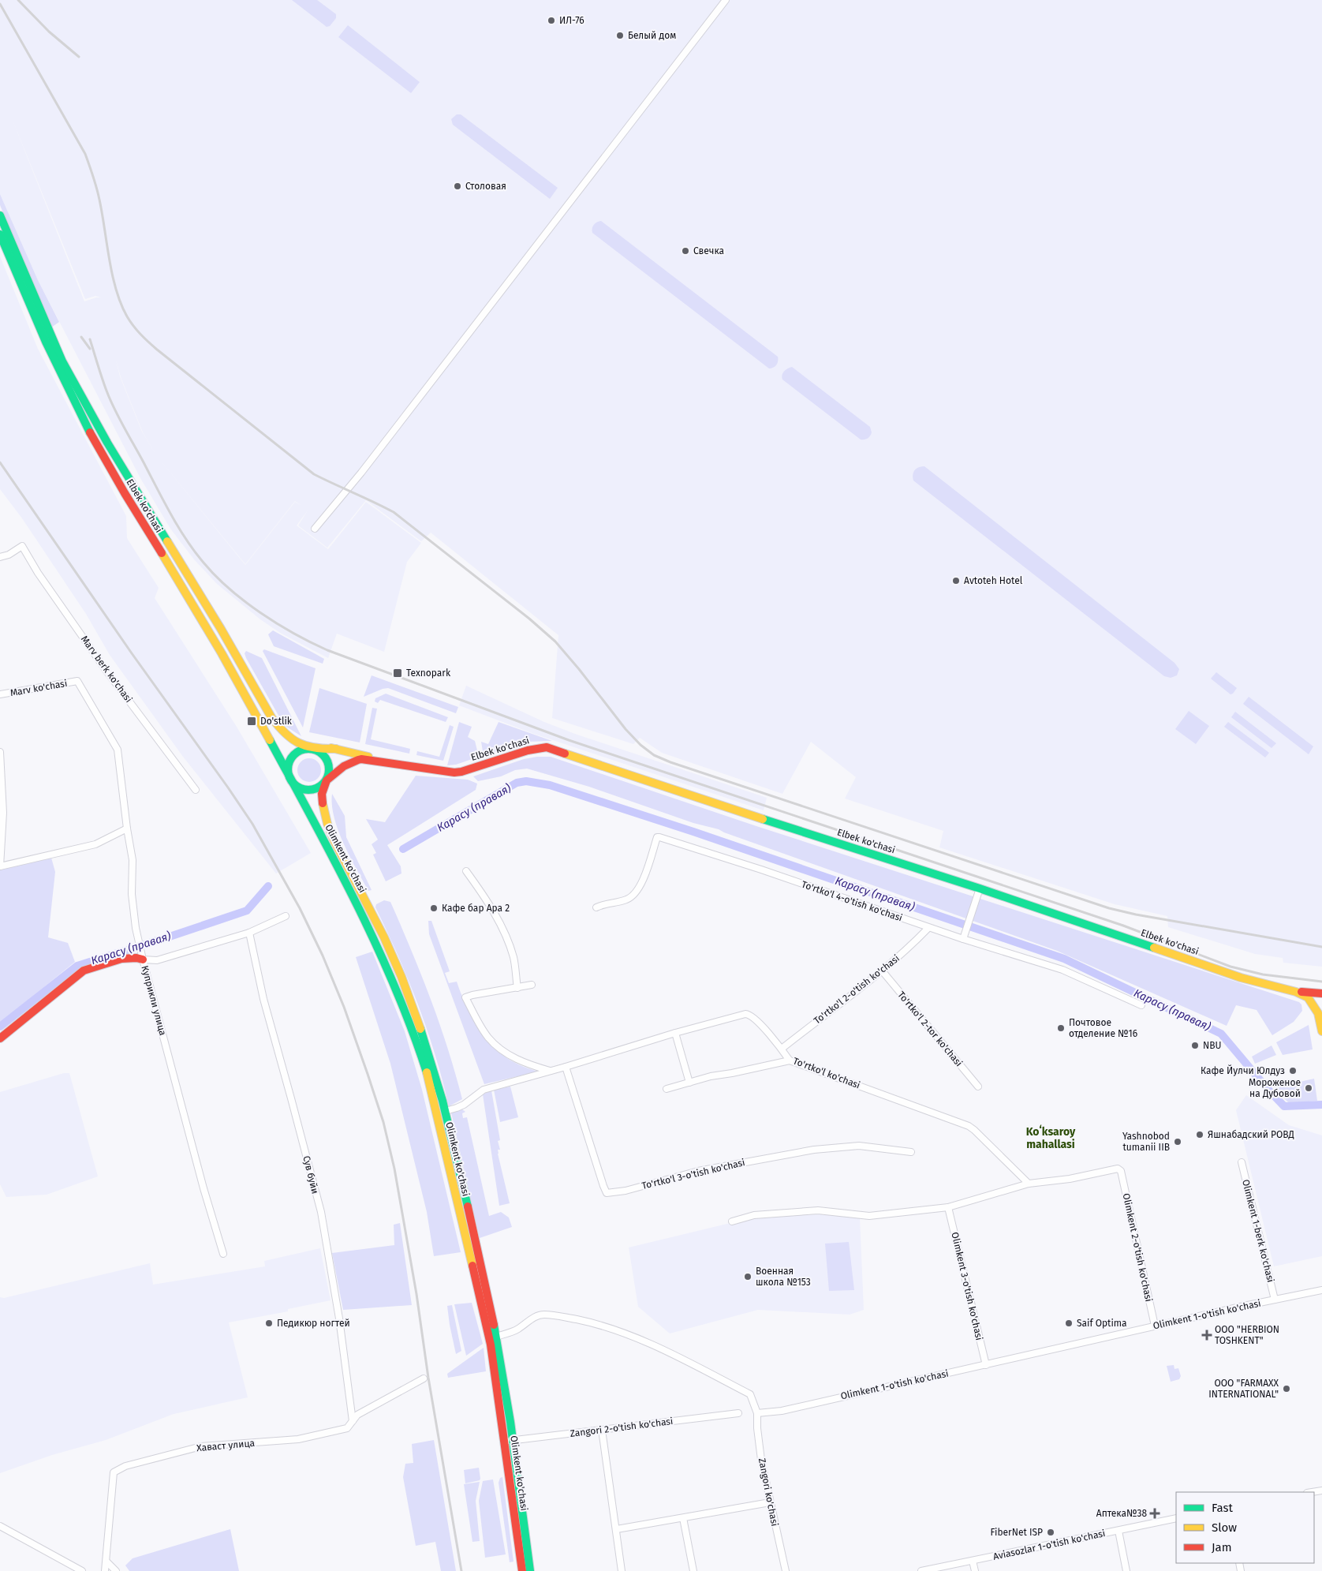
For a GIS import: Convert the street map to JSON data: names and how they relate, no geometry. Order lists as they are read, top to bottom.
{
  "streets": {
    "main road": ["Elbek ko'chasi", "Olimkent ko'chasi"],
    "street": [
      "Marv berk ko'chasi",
      "Marv ko'chasi",
      "To'rtko'l 4-o'tish ko'chasi",
      "To'rtko'l 2-o'tish ko'chasi",
      "Куприкли улица",
      "To'rtko'l 2-tor ko'chasi",
      "To'rtko'l ko'chasi",
      "To'rtko'l 3-o'tish ko'chasi",
      "Сув буйи",
      "Olimkent 1-berk ko'chasi",
      "Olimkent 2-o'tish ko'chasi",
      "Olimkent 3-o'tish ko'chasi",
      "Olimkent 1-o'tish ko'chasi",
      "Zangori 2-o'tish ko'chasi",
      "Хаваст улица",
      "Zangori ko'chasi",
      "Aviasozlar 1-o'tish ko'chasi"
    ]
  },
  "crossings": [
    ["Elbek ko'chasi", "Olimkent ko'chasi"],
    ["Marv ko'chasi", "Куприкли улица"],
    ["Olimkent ko'chasi", "To'rtko'l ko'chasi"],
    ["Olimkent ko'chasi", "Zangori 2-o'tish ko'chasi"],
    ["To'rtko'l 4-o'tish ko'chasi", "To'rtko'l 2-o'tish ko'chasi"],
    ["To'rtko'l 2-o'tish ko'chasi", "To'rtko'l 2-tor ko'chasi"],
    ["To'rtko'l 2-o'tish ko'chasi", "To'rtko'l ko'chasi"],
    ["To'rtko'l ko'chasi", "To'rtko'l 3-o'tish ko'chasi"],
    ["To'rtko'l ko'chasi", "Olimkent 2-o'tish ko'chasi"],
    ["Сув буйи", "Хаваст улица"],
    ["Olimkent 1-berk ko'chasi", "Olimkent 1-o'tish ko'chasi"],
    ["Olimkent 2-o'tish ko'chasi", "Olimkent 1-o'tish ko'chasi"],
    ["Olimkent 3-o'tish ko'chasi", "Olimkent 1-o'tish ko'chasi"],
    ["Olimkent 1-o'tish ko'chasi", "Zangori ko'chasi"]
  ],
  "districts": ["Koʻksaroy mahallasi"],
  "water": ["Карасу (правая)"],
  "places": {
    "other": [
      "ИЛ-76",
      "Белый дом",
      "Столовая",
      "Свечка",
      "Avtoteh Hotel",
      "Кафе бар Ара 2",
      "Почтовое отделение №16",
      "NBU",
      "Кафе Йулчи Юлдуз",
      "Мороженое на Дубовой",
      "Яшнабадский РОВД",
      "Yashnobod tumanii IIB",
      "Военная школа №153",
      "Педикюр ногтей",
      "Saif Optima",
      "OOO \"FARMAXX INTERNATIONAL\"",
      "FiberNet ISP"
    ],
    "transit": ["Texnopark", "Do'stlik"],
    "health": ["ООО \"HERBION TOSHKENT\"", "Аптека№38"]
  },
  "legend": ["Fast", "Slow", "Jam"]
}
